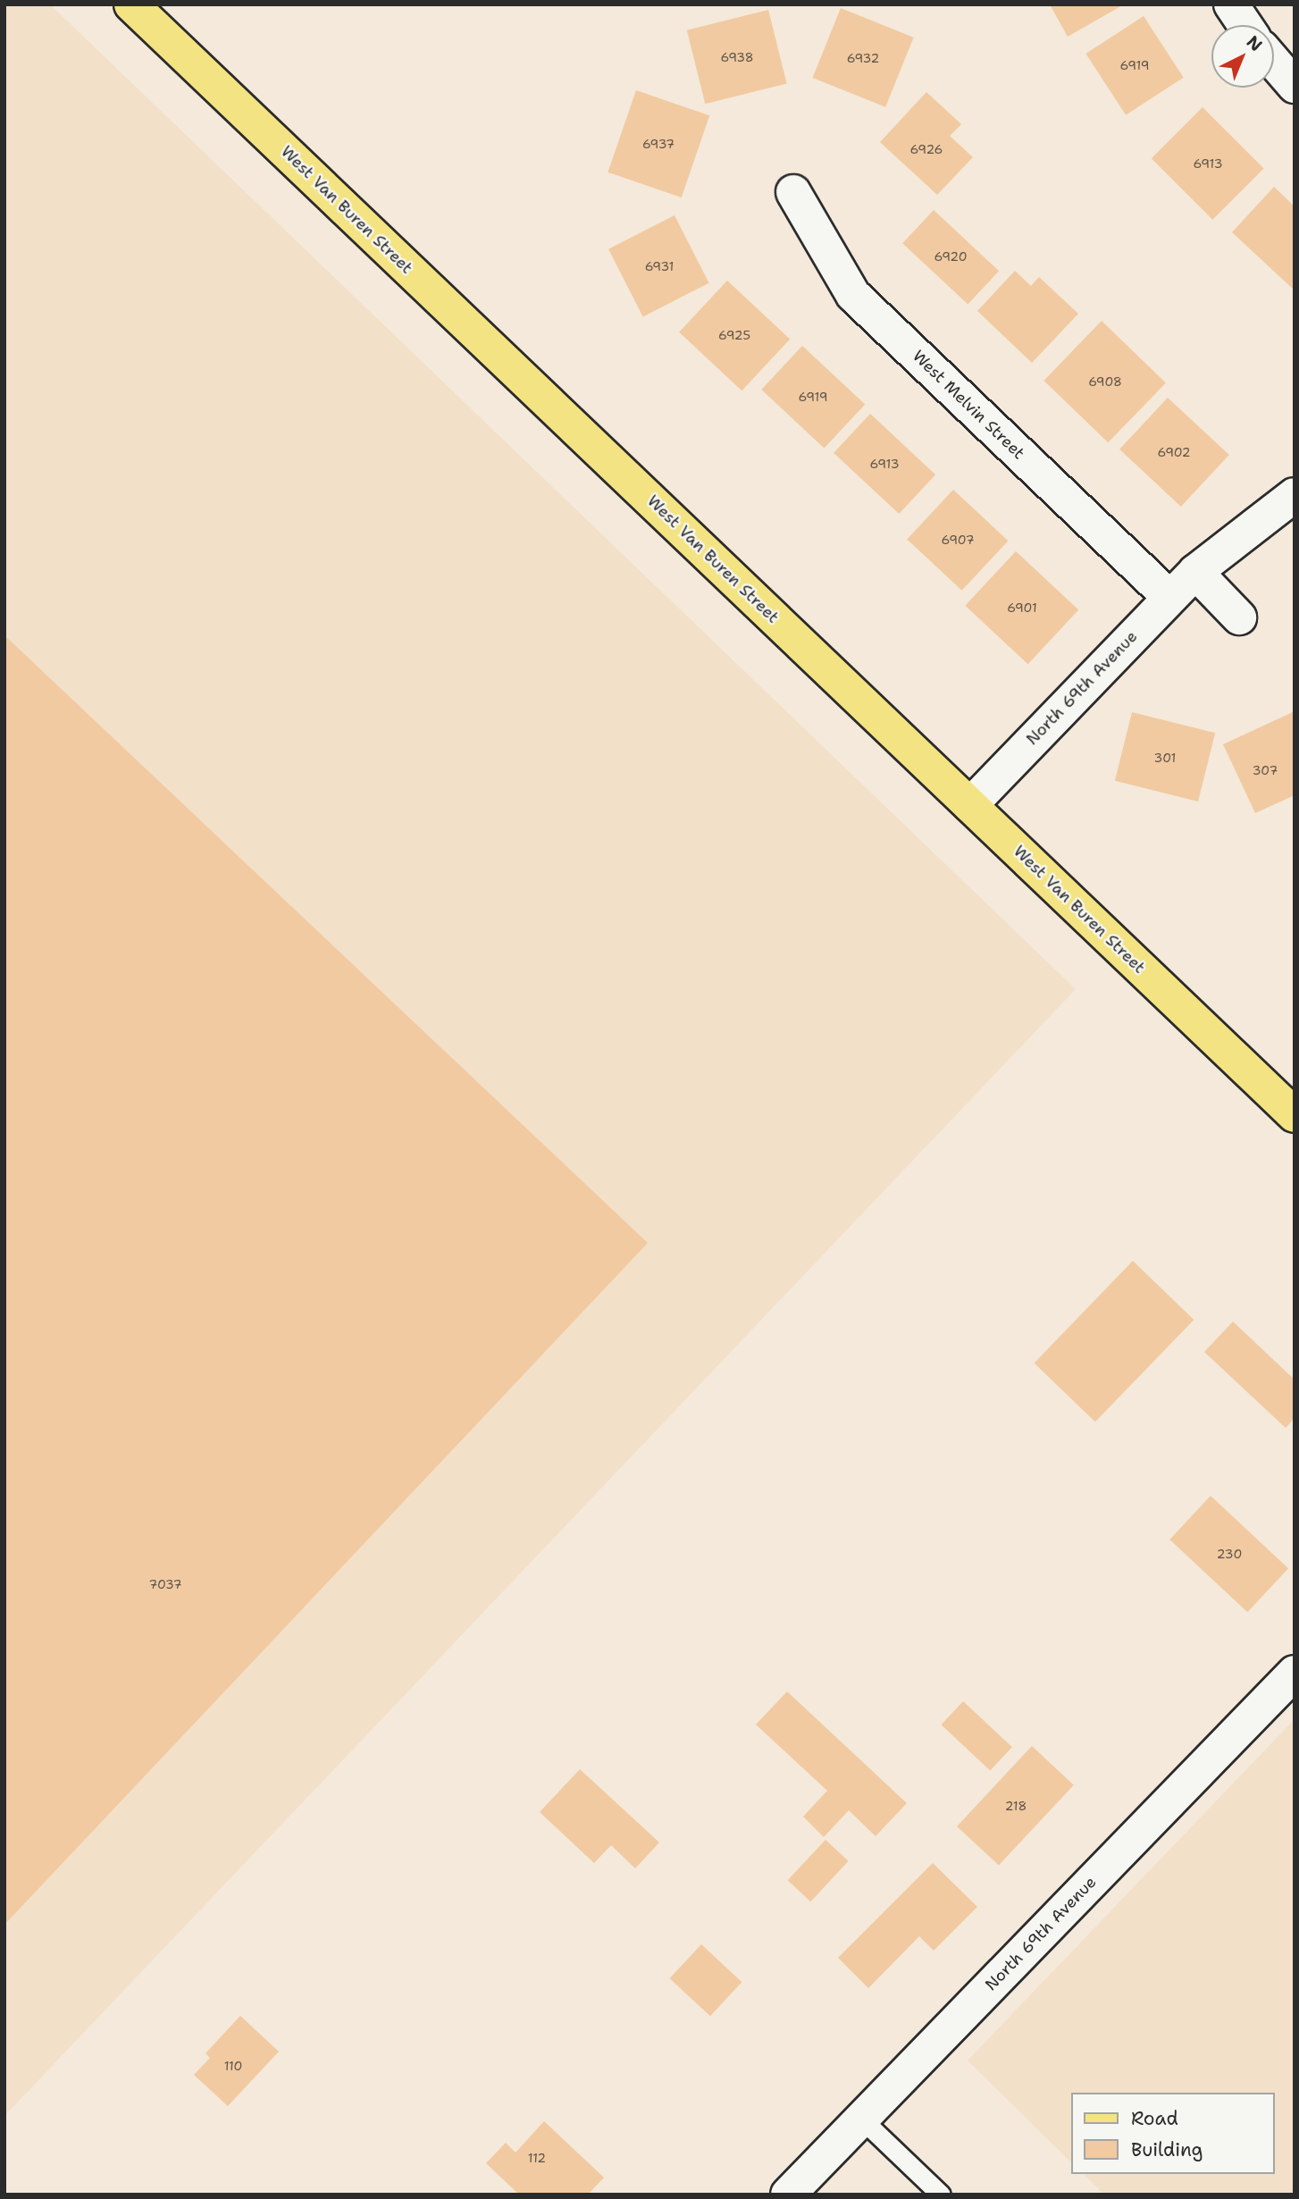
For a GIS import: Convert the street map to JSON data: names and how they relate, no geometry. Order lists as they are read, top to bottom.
{
  "streets": {
    "main road": ["West Van Buren Street"],
    "street": ["West Melvin Street", "North 69th Avenue"]
  },
  "crossings": [
    ["West Van Buren Street", "North 69th Avenue"],
    ["West Melvin Street", "North 69th Avenue"]
  ],
  "house_numbers": [
    "6938",
    "6932",
    "6919",
    "6937",
    "6926",
    "6913",
    "6920",
    "6931",
    "6925",
    "6908",
    "6919",
    "6902",
    "6913",
    "6907",
    "6901",
    "301",
    "307",
    "230",
    "7037",
    "218",
    "110",
    "112"
  ],
  "legend": ["Road", "Building"],
  "north": "top right"
}
